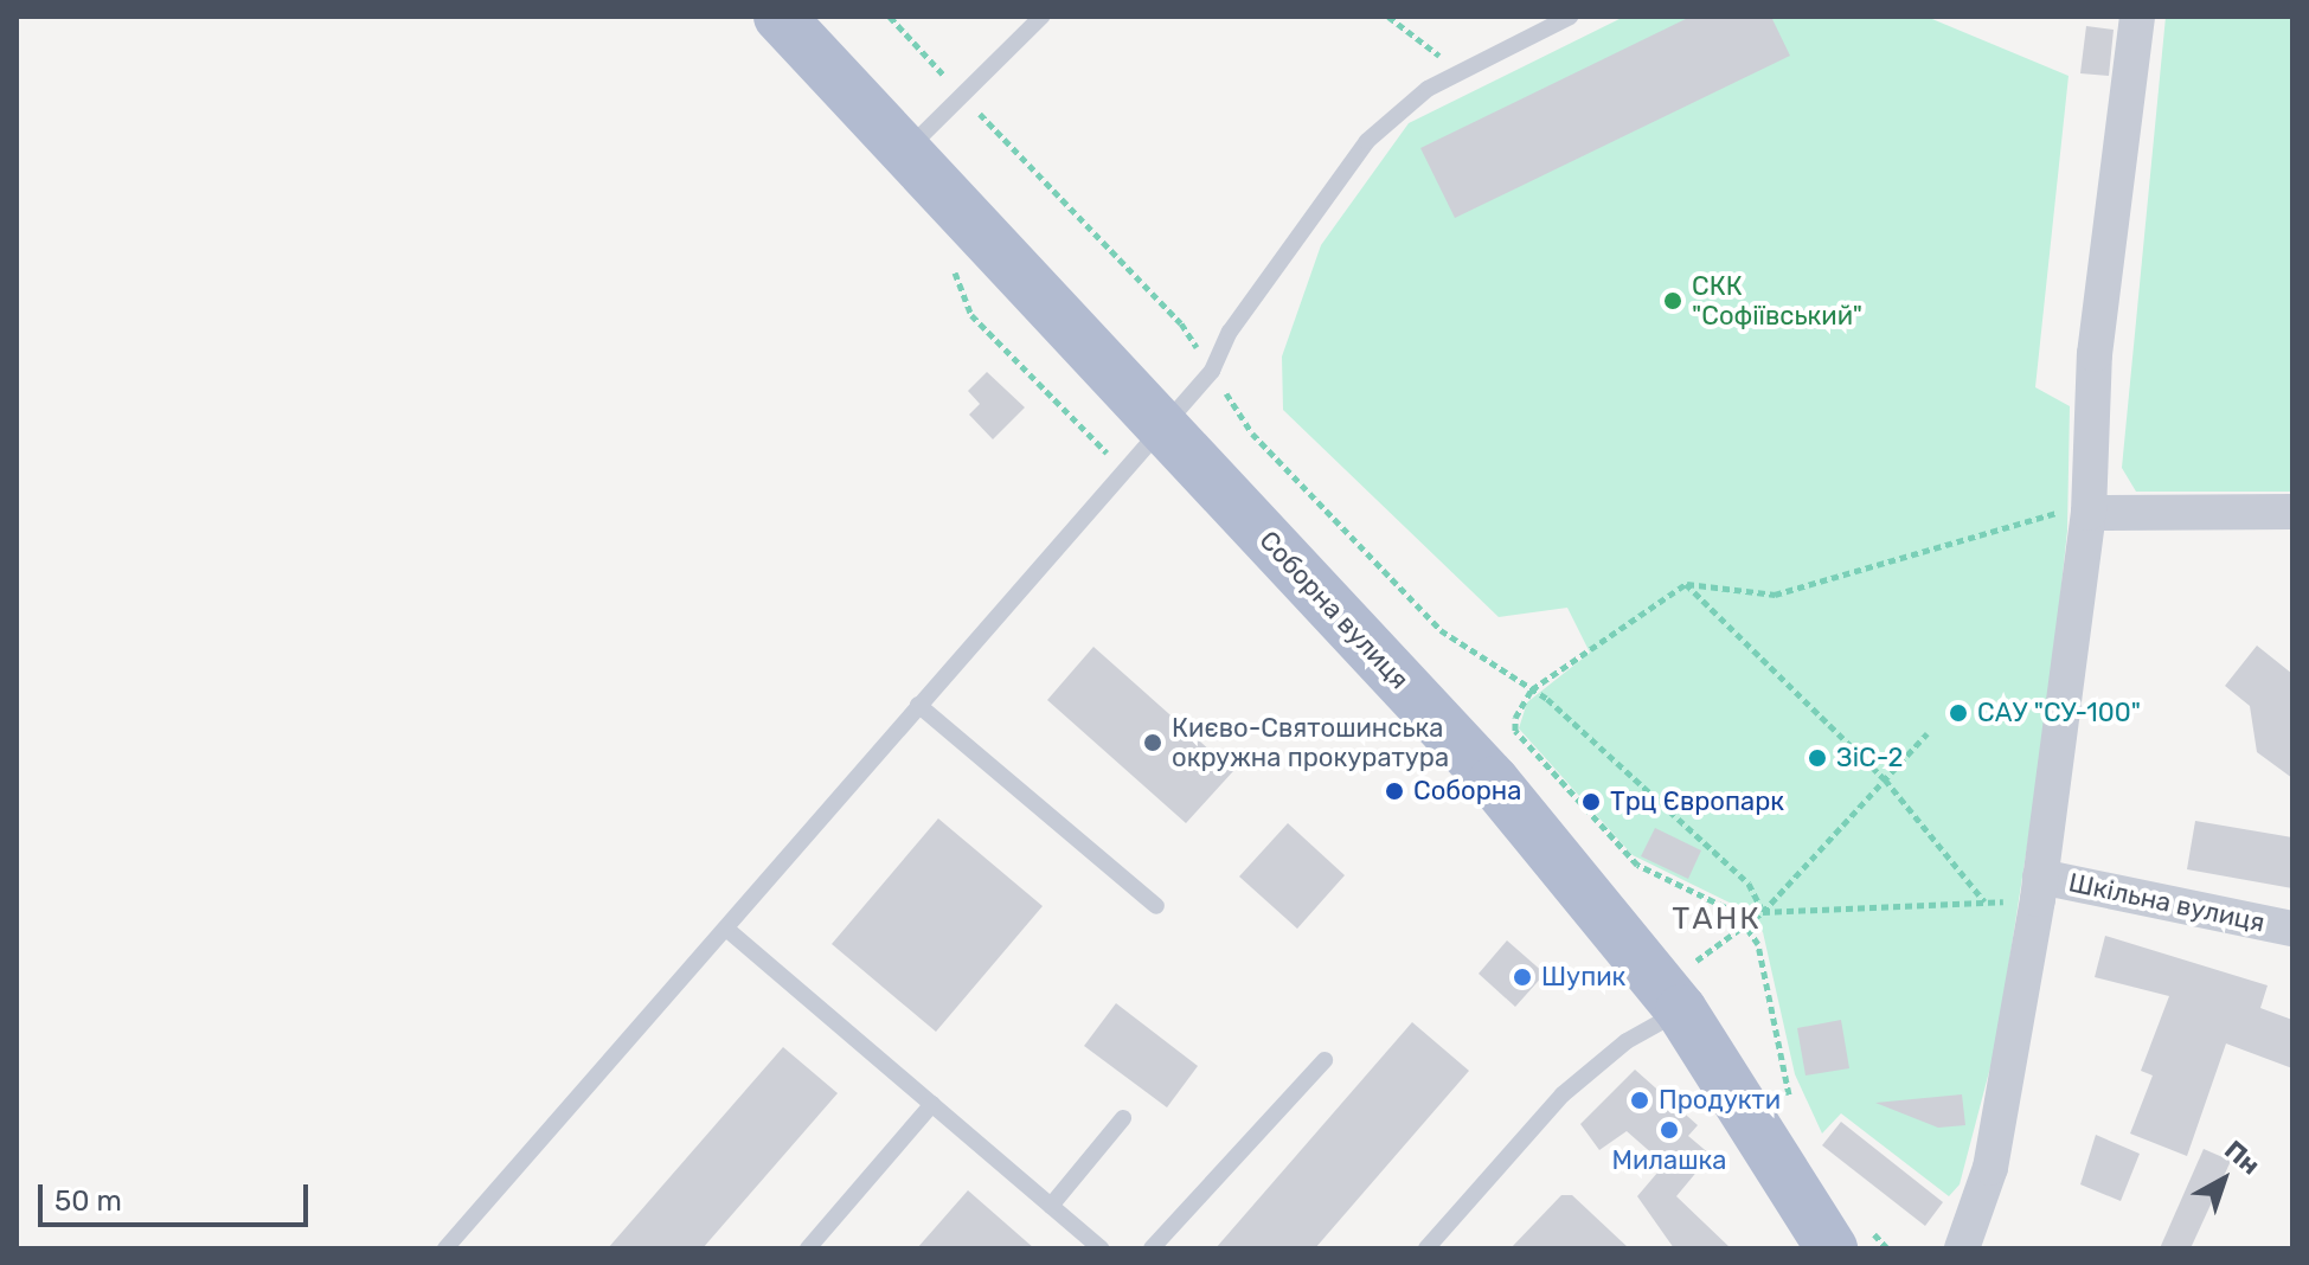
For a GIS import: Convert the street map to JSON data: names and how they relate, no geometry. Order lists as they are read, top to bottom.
{
  "streets": {
    "main road": ["Соборна вулиця"],
    "street": ["Шкільна вулиця"]
  },
  "districts": ["ТАНК"],
  "places": [
    "СКК \"Софіївський\"",
    "САУ \"СУ-100\"",
    "Києво-Святошинська окружна прокуратура",
    "ЗіС-2",
    "Соборна",
    "Трц Європарк",
    "Шупик",
    "Продукти",
    "Милашка"
  ],
  "scale_bar": "50 m",
  "north": "top right"
}
